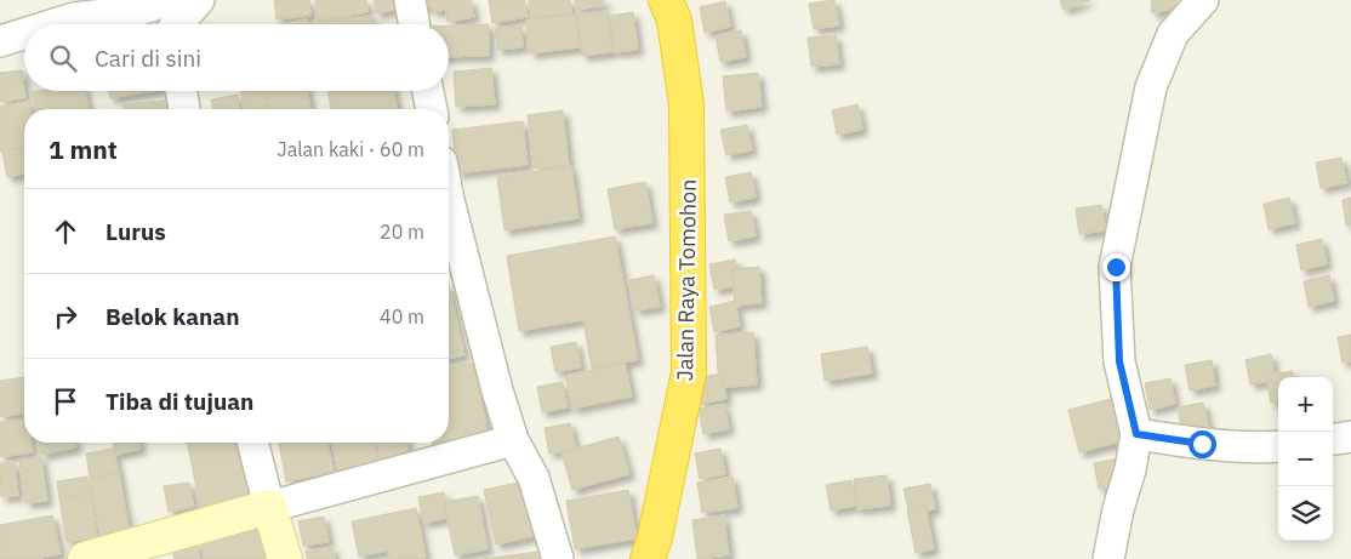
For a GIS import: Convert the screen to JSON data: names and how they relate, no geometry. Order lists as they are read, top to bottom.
{
  "streets": {
    "highway": ["Jalan Raya Tomohon"]
  },
  "page": {
    "search": "Cari di sini",
    "heading": ["1 mnt", "Jalan kaki · 60 m"],
    "list": [
      ["Lurus", "20 m"],
      ["Belok kanan", "40 m"],
      "Tiba di tujuan"
    ],
    "map_buttons": ["+", "−"]
  }
}
